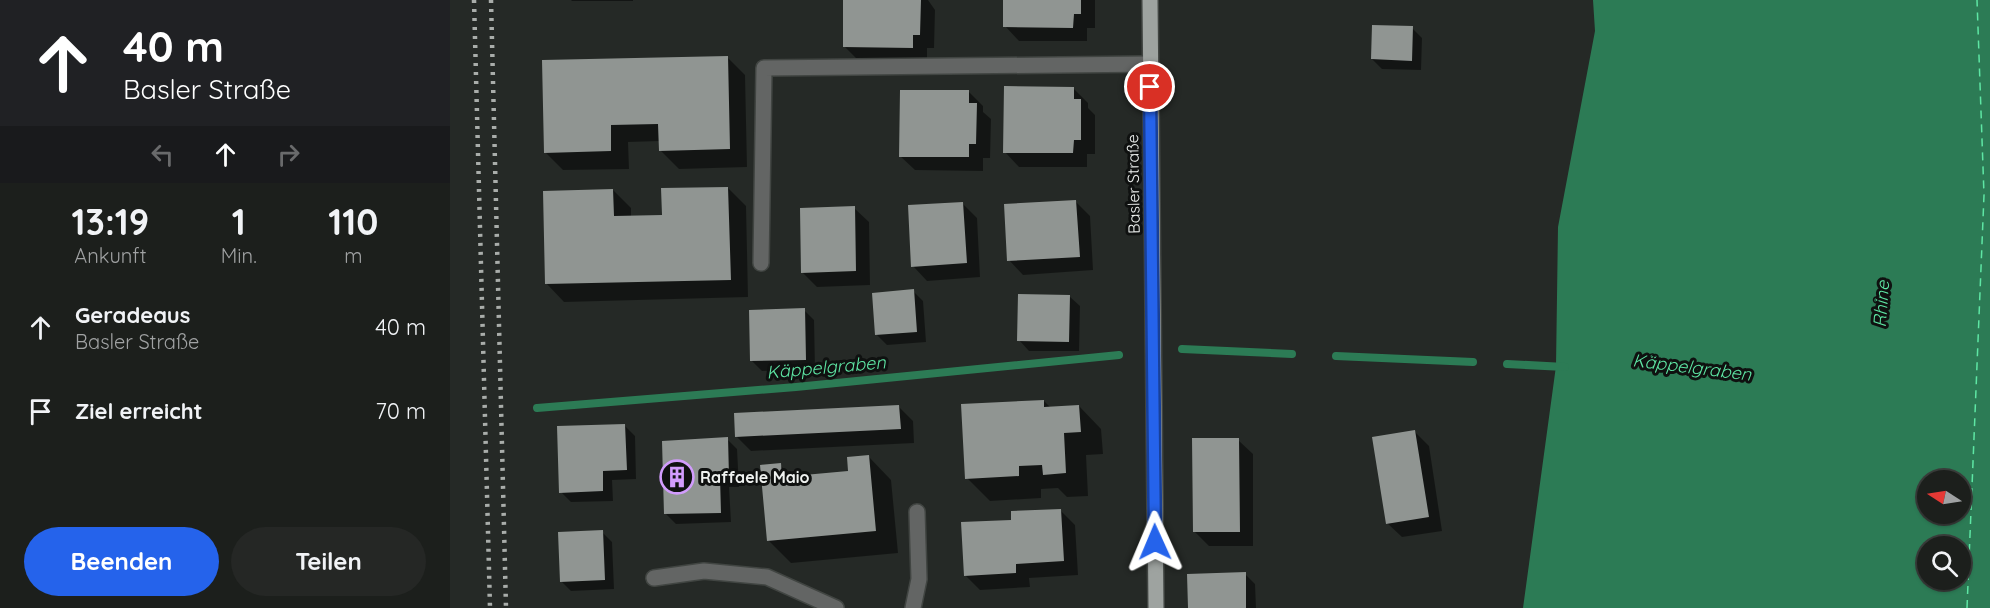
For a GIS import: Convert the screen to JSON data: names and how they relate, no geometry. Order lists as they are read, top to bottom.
{
  "streets": {
    "main road": ["Basler Straße"]
  },
  "water": ["Rhine", "Käppelgraben"],
  "places": {
    "building": ["Raffaele Maio"]
  },
  "north": "left",
  "page": {
    "turn": ["40 m", "Basler Straße"],
    "eta": [
      "13:19",
      "Ankunft",
      "1",
      "Min.",
      "110",
      "m"
    ],
    "list": [
      {
        "name": "Geradeaus",
        "note": "Basler Straße",
        "value": "40 m"
      },
      {
        "name": "Ziel erreicht",
        "value": "70 m"
      }
    ],
    "buttons": ["Beenden", "Teilen"]
  }
}
